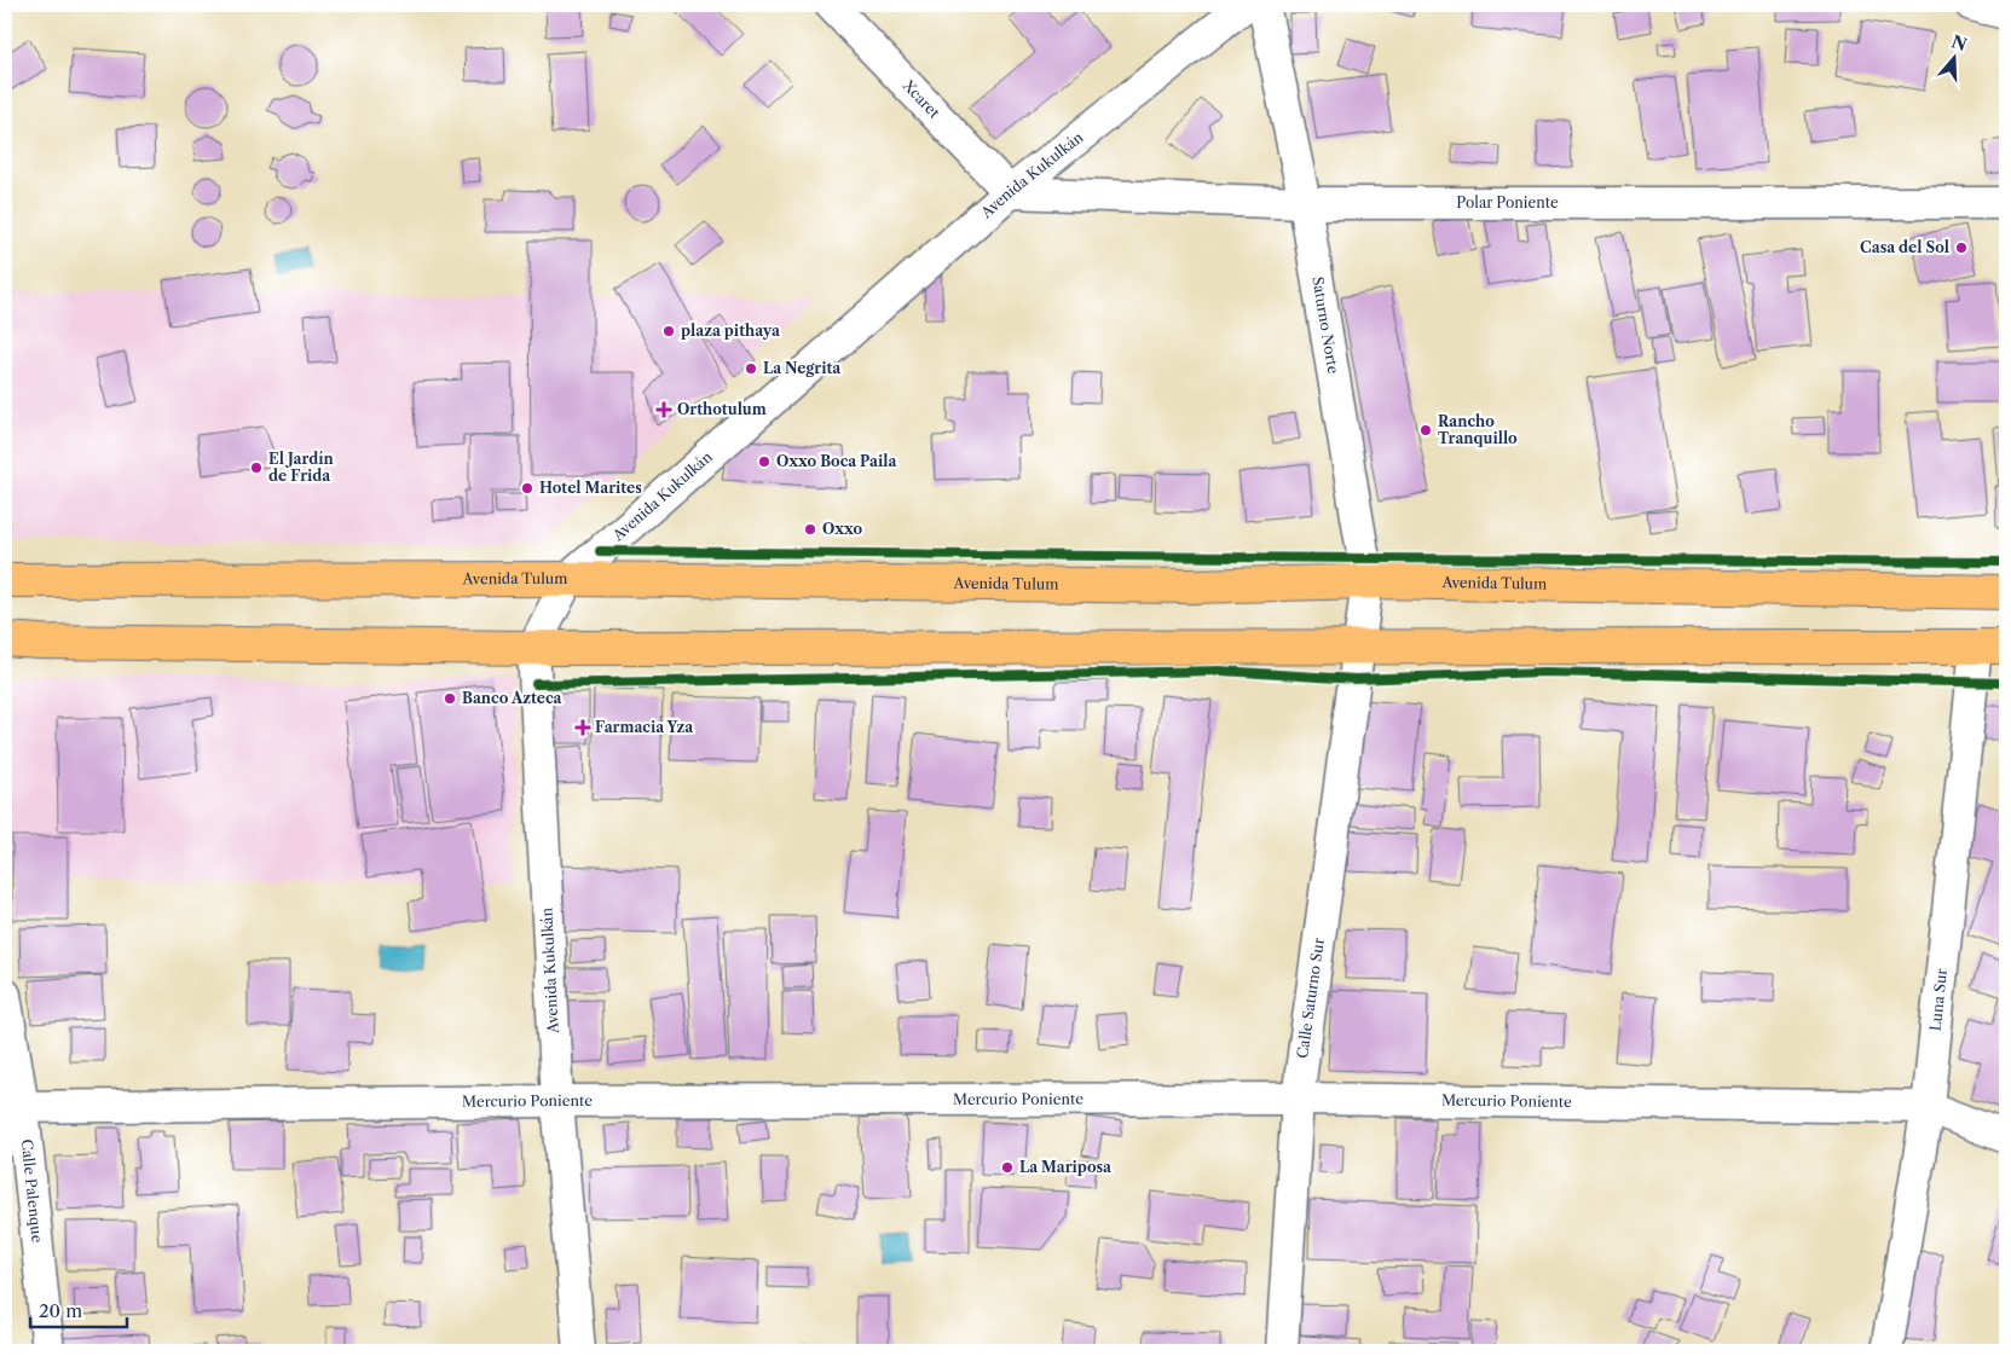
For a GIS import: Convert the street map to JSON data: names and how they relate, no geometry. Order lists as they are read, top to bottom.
{
  "streets": {
    "main road": ["Avenida Tulum"],
    "street": [
      "Xcaret",
      "Avenida Kukulkán",
      "Polar Poniente",
      "Saturno Norte",
      "Calle Saturno Sur",
      "Luna Sur",
      "Mercurio Poniente",
      "Calle Palenque"
    ]
  },
  "crossings": [
    ["Xcaret", "Avenida Kukulkán"],
    ["Xcaret", "Polar Poniente"],
    ["Avenida Kukulkán", "Polar Poniente"],
    ["Avenida Kukulkán", "Avenida Tulum"],
    ["Avenida Kukulkán", "Mercurio Poniente"],
    ["Polar Poniente", "Saturno Norte"],
    ["Saturno Norte", "Avenida Tulum"],
    ["Saturno Norte", "Calle Saturno Sur"],
    ["Calle Saturno Sur", "Mercurio Poniente"],
    ["Luna Sur", "Mercurio Poniente"],
    ["Mercurio Poniente", "Calle Palenque"]
  ],
  "places": {
    "other": [
      "Casa del Sol",
      "plaza pithaya",
      "La Negrita",
      "Rancho Tranquillo",
      "Oxxo Boca Paila",
      "El Jardín de Frida",
      "Hotel Marites",
      "Oxxo",
      "Banco Azteca",
      "La Mariposa"
    ],
    "health": ["Orthotulum", "Farmacia Yza"]
  },
  "scale_bar": "20 m",
  "north": "top"
}
